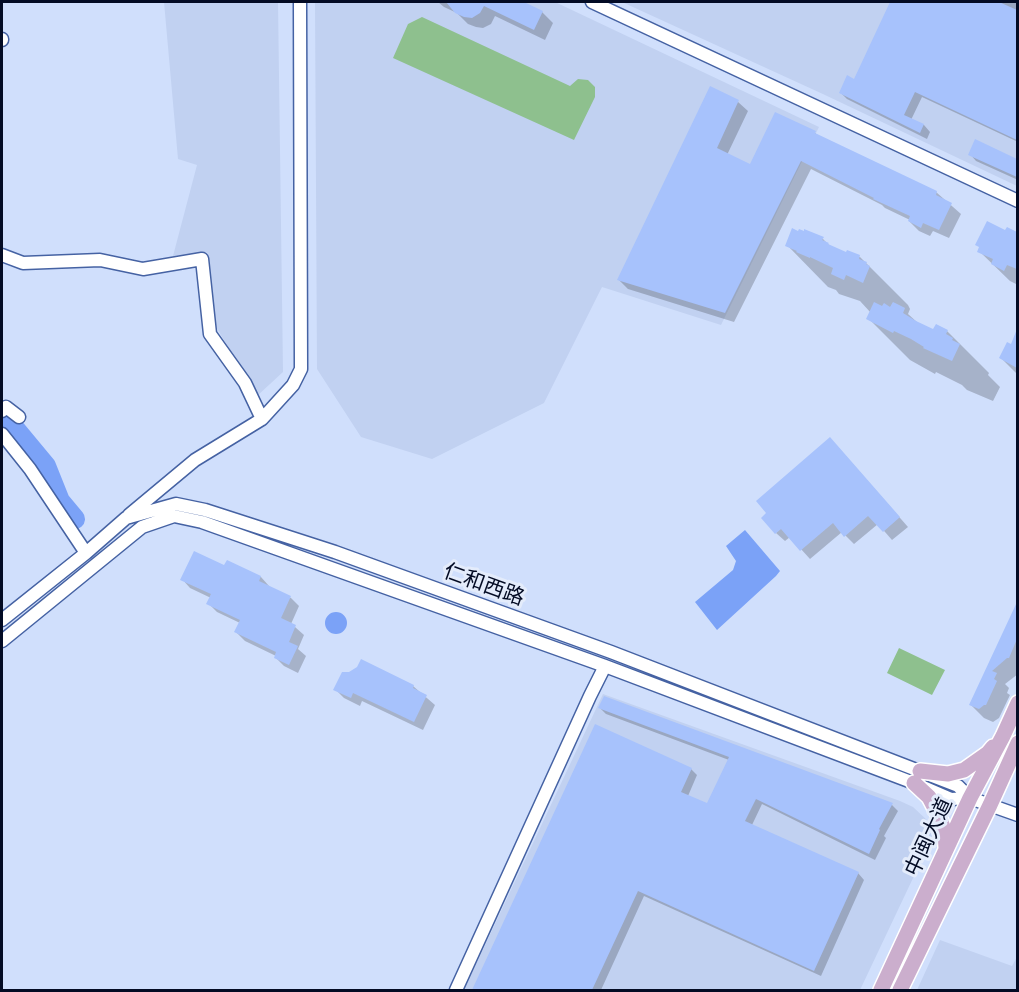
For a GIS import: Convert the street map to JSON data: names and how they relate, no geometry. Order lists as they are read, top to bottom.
{
  "streets": {
    "main road": ["中闽大道"],
    "street": ["仁和西路"]
  },
  "crossings": [
    ["仁和西路", "中闽大道"]
  ]
}
